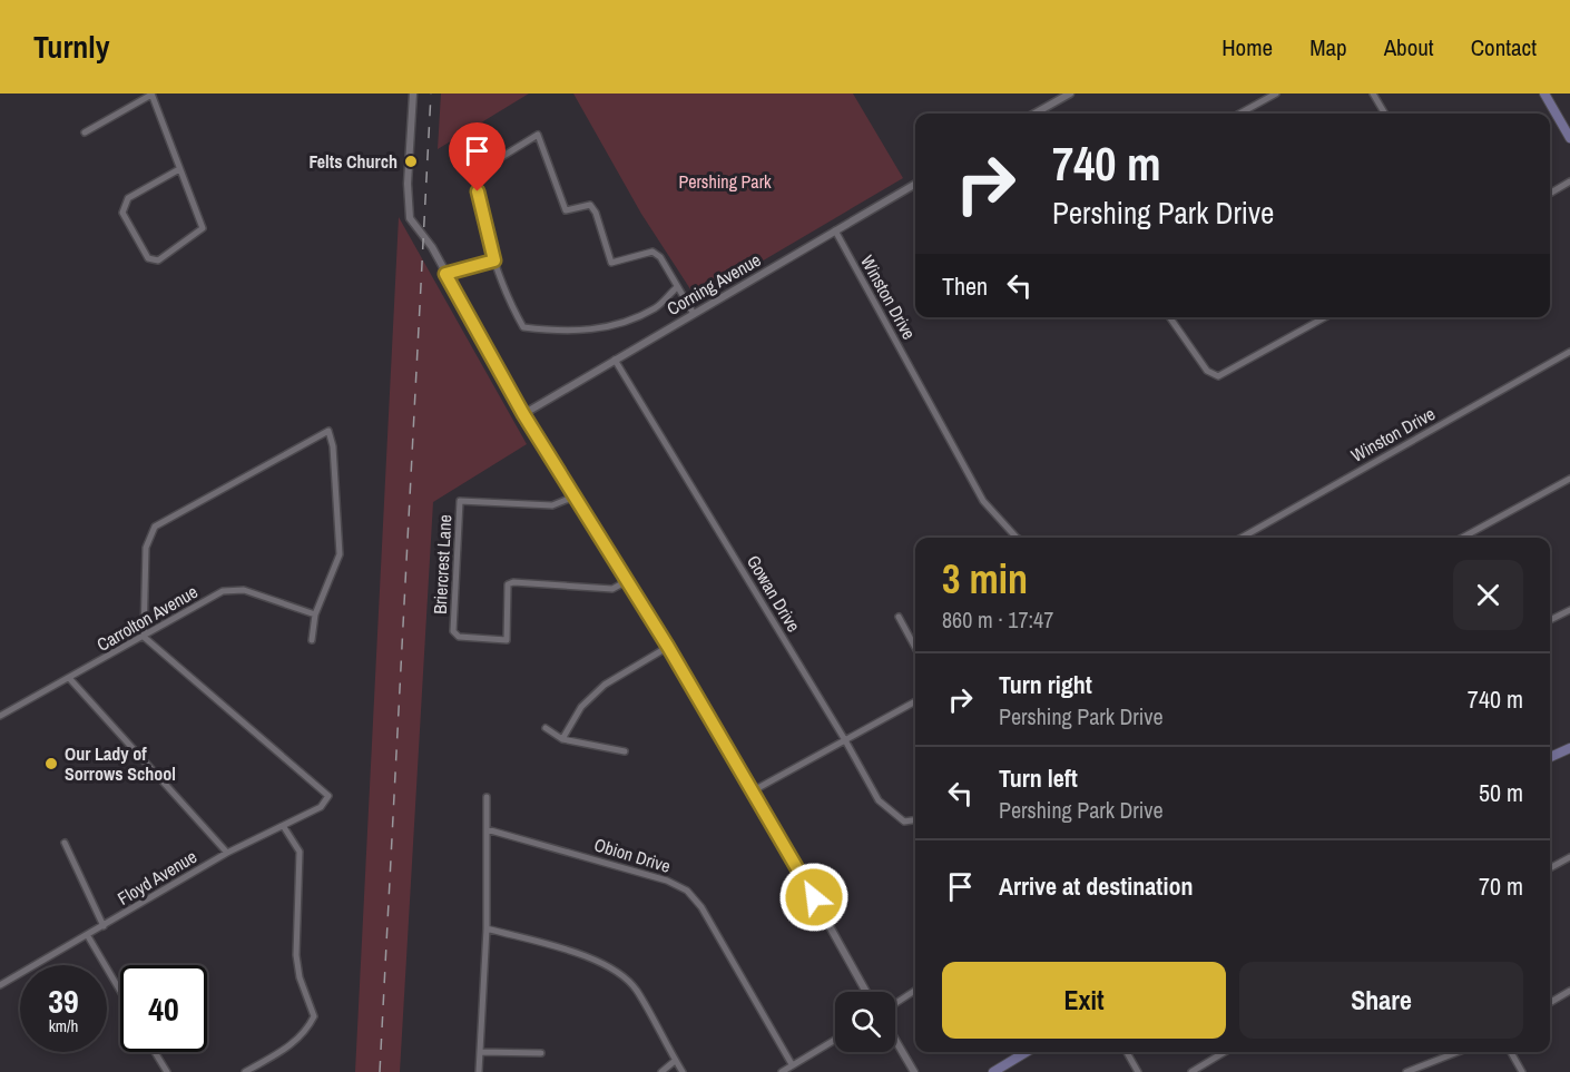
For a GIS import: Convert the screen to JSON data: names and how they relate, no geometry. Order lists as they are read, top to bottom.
{
  "streets": {
    "street": [
      "Corning Avenue",
      "Winston Drive",
      "Briercrest Lane",
      "Gowan Drive",
      "Carrolton Avenue",
      "Obion Drive",
      "Floyd Avenue"
    ]
  },
  "crossings": [
    ["Corning Avenue", "Winston Drive"],
    ["Corning Avenue", "Gowan Drive"],
    ["Carrolton Avenue", "Floyd Avenue"]
  ],
  "parks": ["Pershing Park"],
  "places": ["Felts Church", "Our Lady of Sorrows School"],
  "page": {
    "header": "Turnly",
    "nav": [
      "Home",
      "Map",
      "About",
      "Contact"
    ],
    "turn": ["740 m", "Pershing Park Drive"],
    "then": "Then",
    "heading": ["3 min", "860 m · 17:47"],
    "list": [
      {
        "name": "Turn right",
        "note": "Pershing Park Drive",
        "value": "740 m"
      },
      {
        "name": "Turn left",
        "note": "Pershing Park Drive",
        "value": "50 m"
      },
      {
        "name": "Arrive at destination",
        "value": "70 m"
      }
    ],
    "buttons": ["Exit", "Share"],
    "speed": "39 km/h",
    "limit": "40"
  }
}
